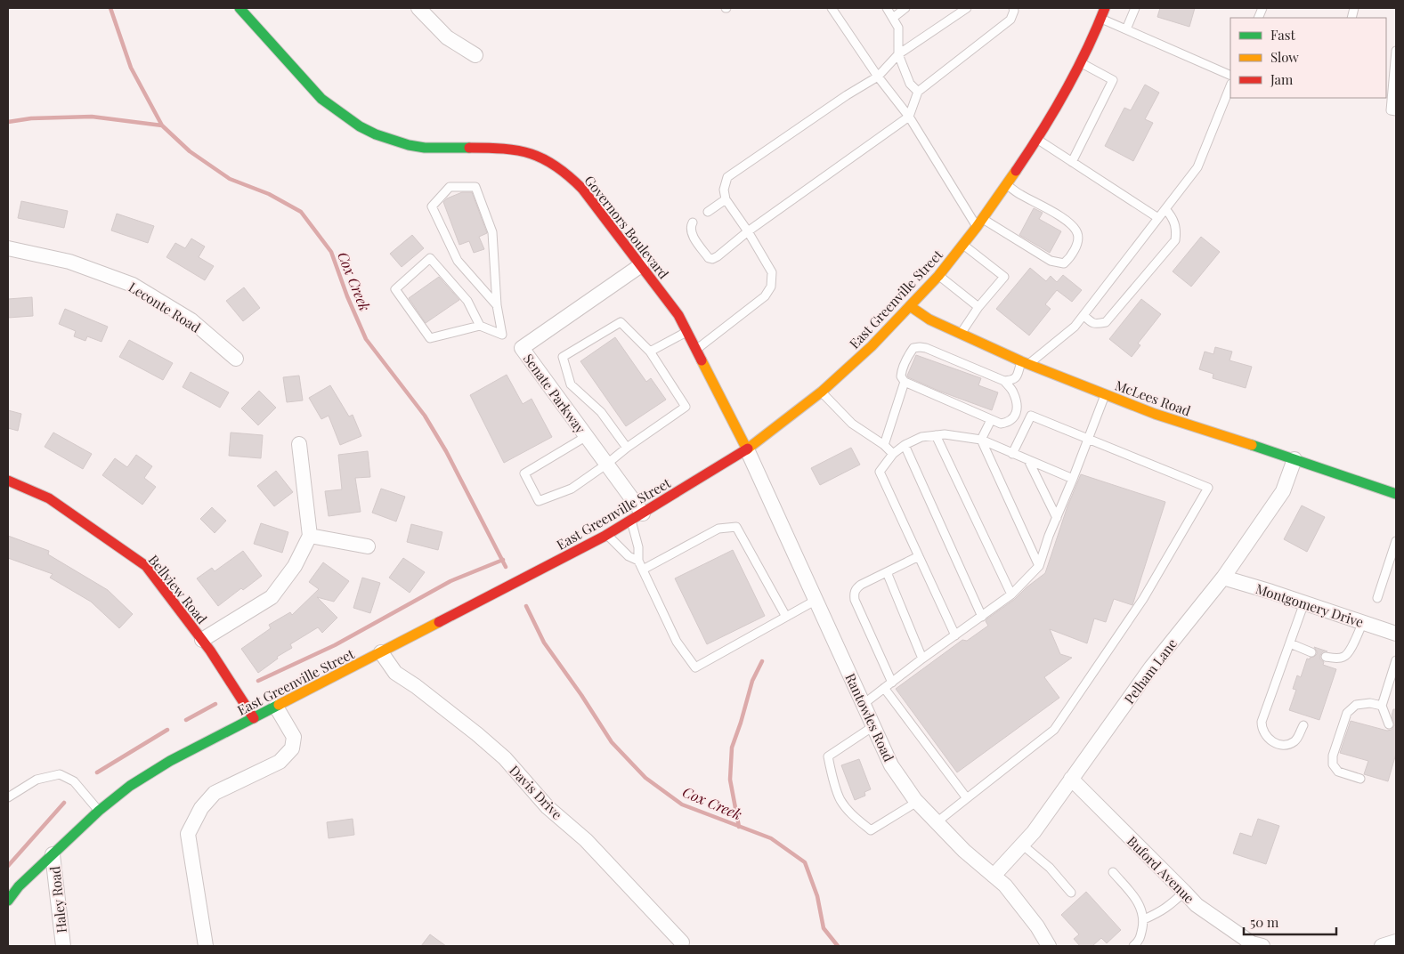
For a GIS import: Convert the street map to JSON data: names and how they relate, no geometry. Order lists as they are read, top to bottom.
{
  "streets": {
    "street": [
      "Governors Boulevard",
      "East Greenville Street",
      "Leconte Road",
      "Senate Parkway",
      "McLees Road",
      "Bellview Road",
      "Montgomery Drive",
      "Pelham Lane",
      "Rantowles Road",
      "Davis Drive",
      "Buford Avenue",
      "Haley Road"
    ]
  },
  "crossings": [
    ["Governors Boulevard", "East Greenville Street"],
    ["Governors Boulevard", "Senate Parkway"],
    ["Governors Boulevard", "Rantowles Road"],
    ["East Greenville Street", "Senate Parkway"],
    ["East Greenville Street", "McLees Road"],
    ["East Greenville Street", "Bellview Road"],
    ["East Greenville Street", "Rantowles Road"],
    ["East Greenville Street", "Davis Drive"],
    ["East Greenville Street", "Haley Road"],
    ["McLees Road", "Pelham Lane"],
    ["Montgomery Drive", "Pelham Lane"],
    ["Pelham Lane", "Rantowles Road"],
    ["Pelham Lane", "Buford Avenue"]
  ],
  "water": ["Cox Creek"],
  "legend": ["Fast", "Slow", "Jam"],
  "scale_bar": "50 m"
}
